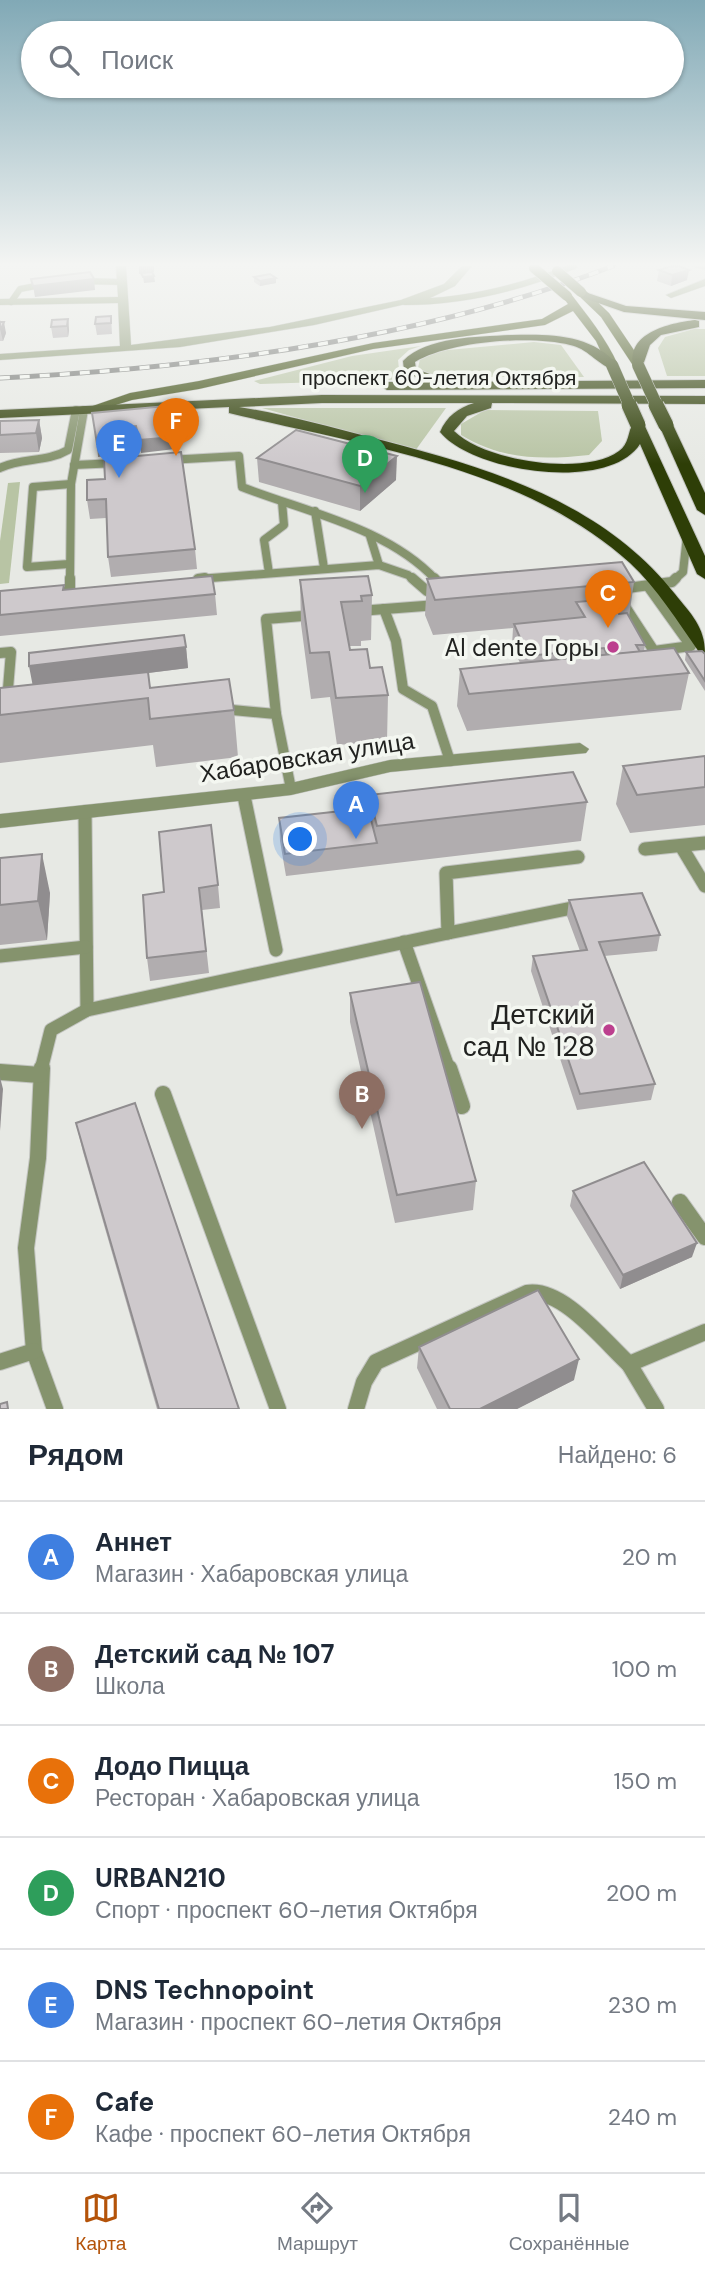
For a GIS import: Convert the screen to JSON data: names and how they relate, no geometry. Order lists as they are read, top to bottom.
{
  "streets": {
    "highway": ["проспект 60-летия Октября"],
    "street": ["Хабаровская улица"]
  },
  "places": ["Al dente Горы", "Детский сад № 128"],
  "page": {
    "search": "Поиск",
    "pins": [
      "F",
      "E",
      "D",
      "C",
      "A",
      "B"
    ],
    "heading": ["Рядом", "Найдено: 6"],
    "list": [
      {
        "mark": "A",
        "name": "Аннет",
        "note": "Магазин · Хабаровская улица",
        "value": "20 m"
      },
      {
        "mark": "B",
        "name": "Детский сад № 107",
        "note": "Школа",
        "value": "100 m"
      },
      {
        "mark": "C",
        "name": "Додо Пицца",
        "note": "Ресторан · Хабаровская улица",
        "value": "150 m"
      },
      {
        "mark": "D",
        "name": "URBAN210",
        "note": "Спорт · проспект 60-летия Октября",
        "value": "200 m"
      },
      {
        "mark": "E",
        "name": "DNS Technopoint",
        "note": "Магазин · проспект 60-летия Октября",
        "value": "230 m"
      },
      {
        "mark": "F",
        "name": "Cafe",
        "note": "Кафе · проспект 60-летия Октября",
        "value": "240 m"
      }
    ],
    "nav": ["Карта", "Маршрут", "Сохранённые"]
  }
}
